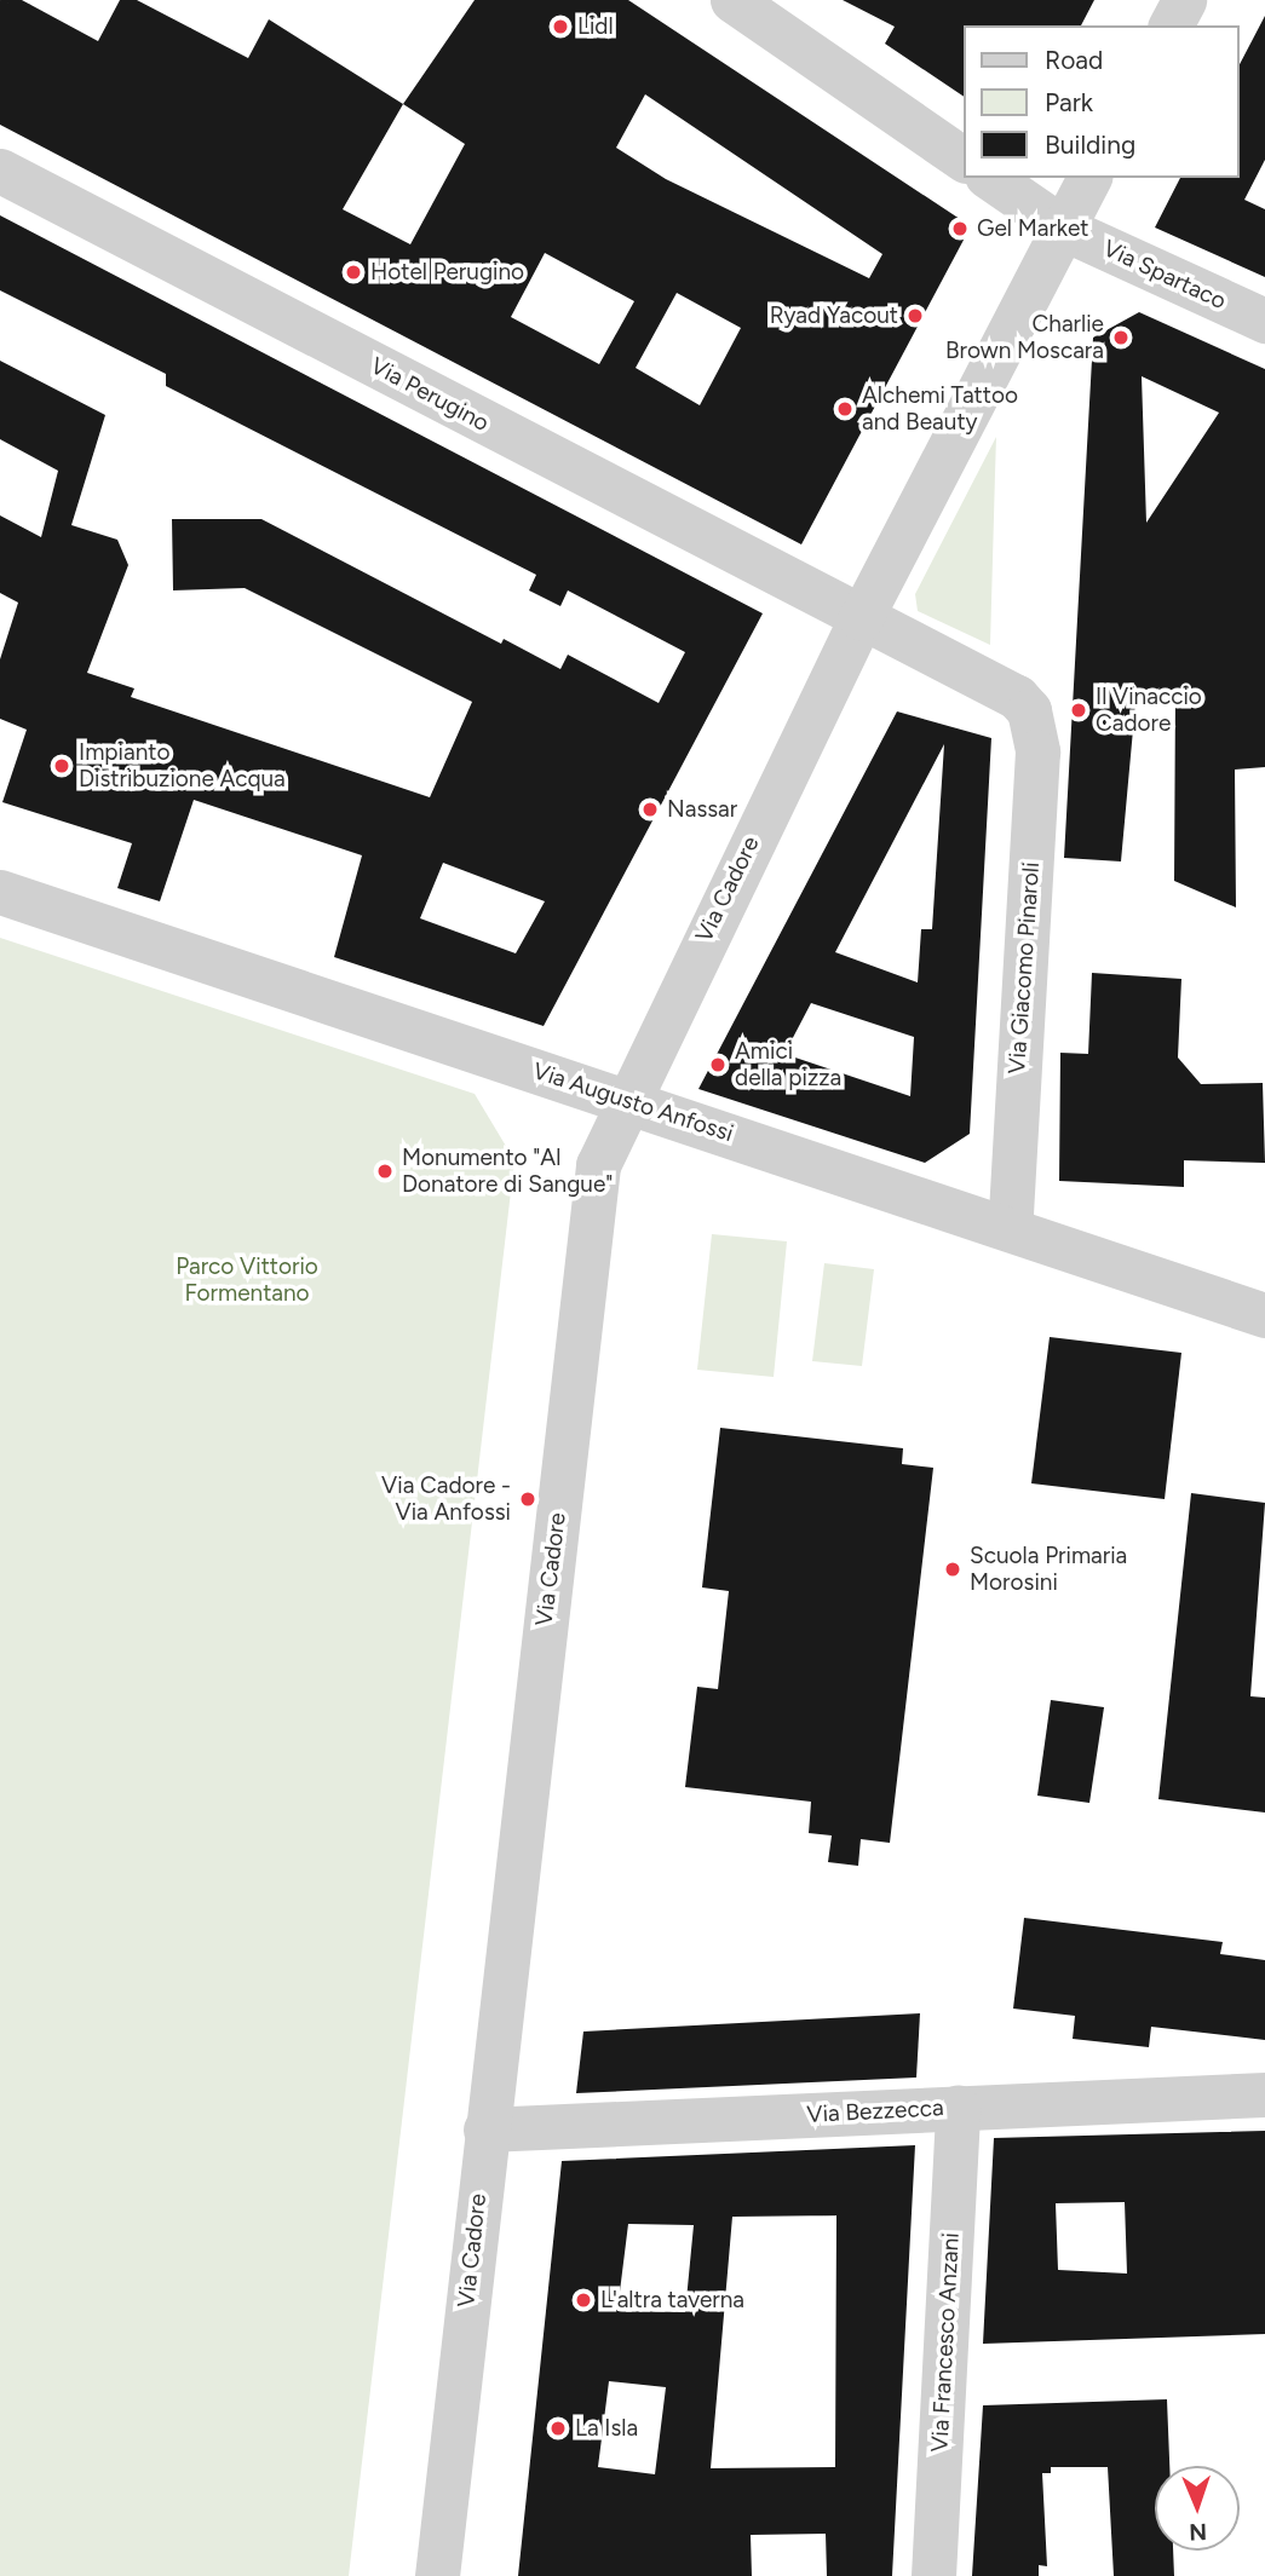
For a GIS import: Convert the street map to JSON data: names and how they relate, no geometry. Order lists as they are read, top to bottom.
{
  "streets": {
    "street": [
      "Via Spartaco",
      "Via Perugino",
      "Via Cadore",
      "Via Giacomo Pinaroli",
      "Via Augusto Anfossi",
      "Via Bezzecca",
      "Via Francesco Anzani"
    ]
  },
  "crossings": [
    ["Via Spartaco", "Via Cadore"],
    ["Via Perugino", "Via Cadore"],
    ["Via Perugino", "Via Giacomo Pinaroli"],
    ["Via Cadore", "Via Giacomo Pinaroli"],
    ["Via Cadore", "Via Augusto Anfossi"],
    ["Via Cadore", "Via Bezzecca"],
    ["Via Giacomo Pinaroli", "Via Augusto Anfossi"],
    ["Via Bezzecca", "Via Francesco Anzani"]
  ],
  "parks": ["Parco Vittorio Formentano"],
  "places": [
    "Lidl",
    "Gel Market",
    "Hotel Perugino",
    "Ryad Yacout",
    "Charlie Brown Moscara",
    "Alchemi Tattoo and Beauty",
    "Il Vinaccio Cadore",
    "Impianto Distribuzione Acqua",
    "Nassar",
    "Amici della pizza",
    "Monumento \"Al Donatore di Sangue\"",
    "Via Cadore - Via Anfossi",
    "Scuola Primaria Morosini",
    "L'altra taverna",
    "La Isla"
  ],
  "legend": ["Road", "Park", "Building"],
  "north": "bottom"
}
